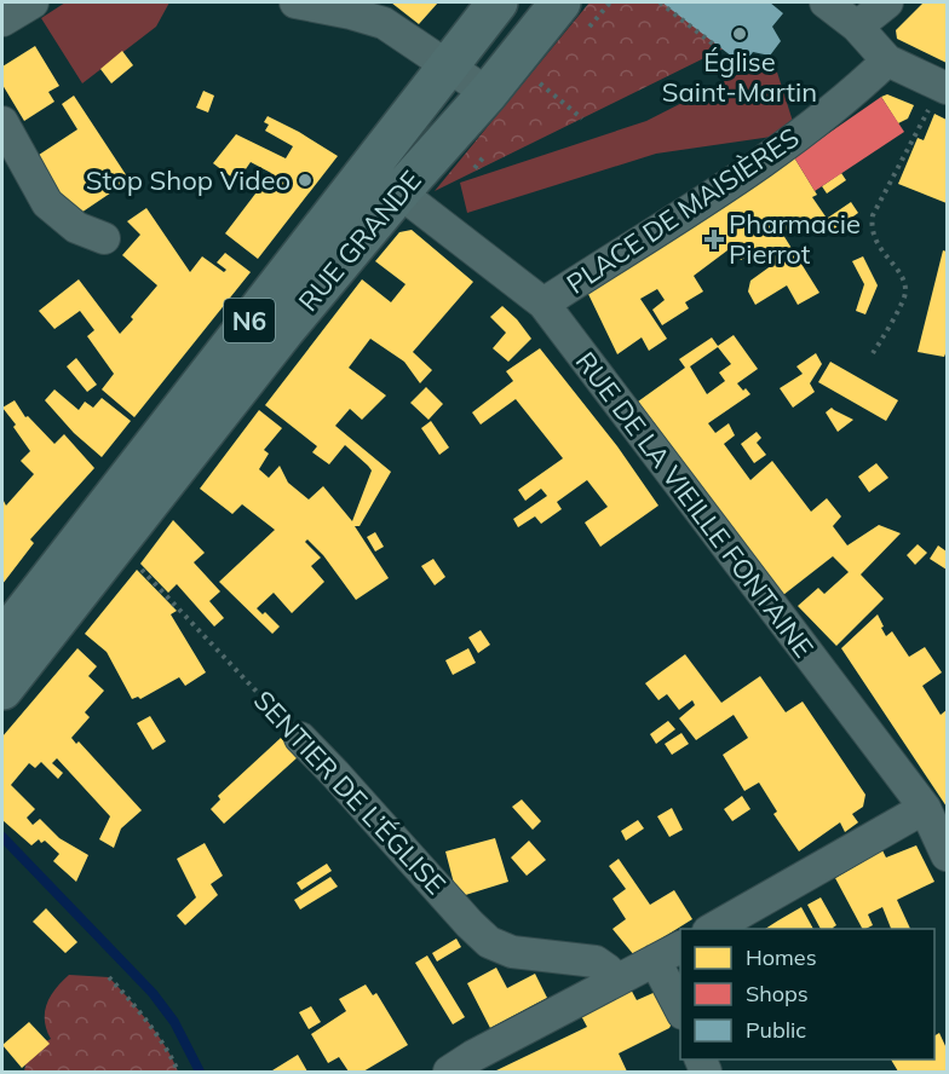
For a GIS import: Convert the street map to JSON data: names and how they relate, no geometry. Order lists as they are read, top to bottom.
{
  "streets": {
    "main road": ["RUE GRANDE", "N6"],
    "street": ["PLACE DE MAISIÈRES", "RUE DE LA VIEILLE FONTAINE", "SENTIER DE L’ÉGLISE"]
  },
  "crossings": [
    ["PLACE DE MAISIÈRES", "RUE DE LA VIEILLE FONTAINE"],
    ["RUE GRANDE", "RUE DE LA VIEILLE FONTAINE"],
    ["RUE GRANDE", "SENTIER DE L’ÉGLISE"]
  ],
  "places": {
    "other": ["Église Saint-Martin", "Stop Shop Video"],
    "health": ["Pharmacie Pierrot"]
  },
  "legend": ["Homes", "Shops", "Public"]
}
